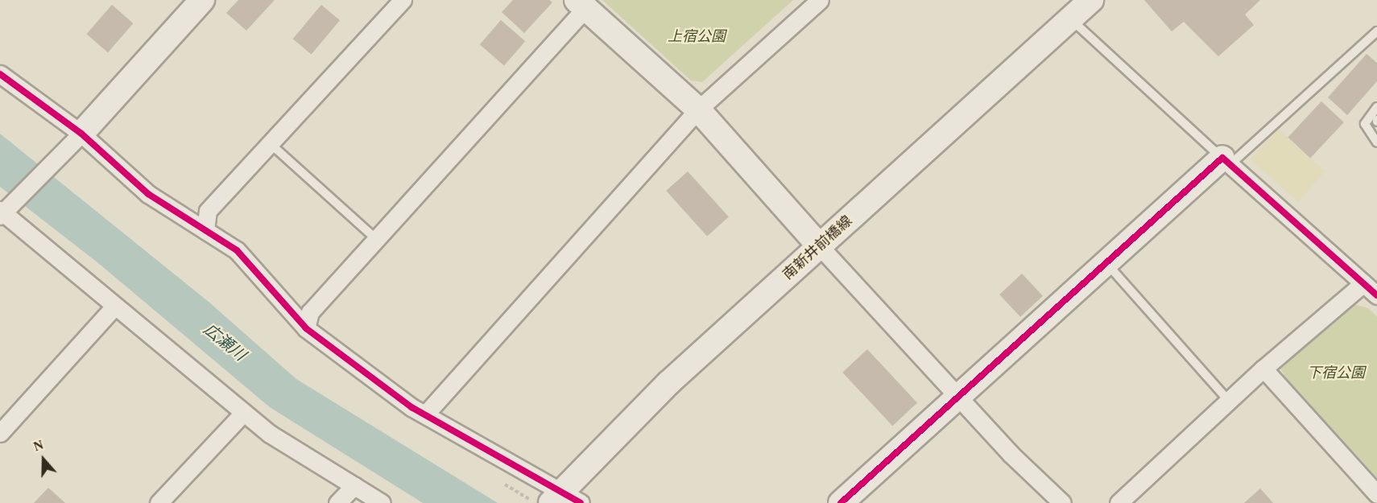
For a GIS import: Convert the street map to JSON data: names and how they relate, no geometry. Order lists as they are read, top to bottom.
{
  "streets": {
    "street": ["南新井前橋線"]
  },
  "water": ["広瀬川"],
  "parks": ["上宿公園", "下宿公園"],
  "north": "top"
}
